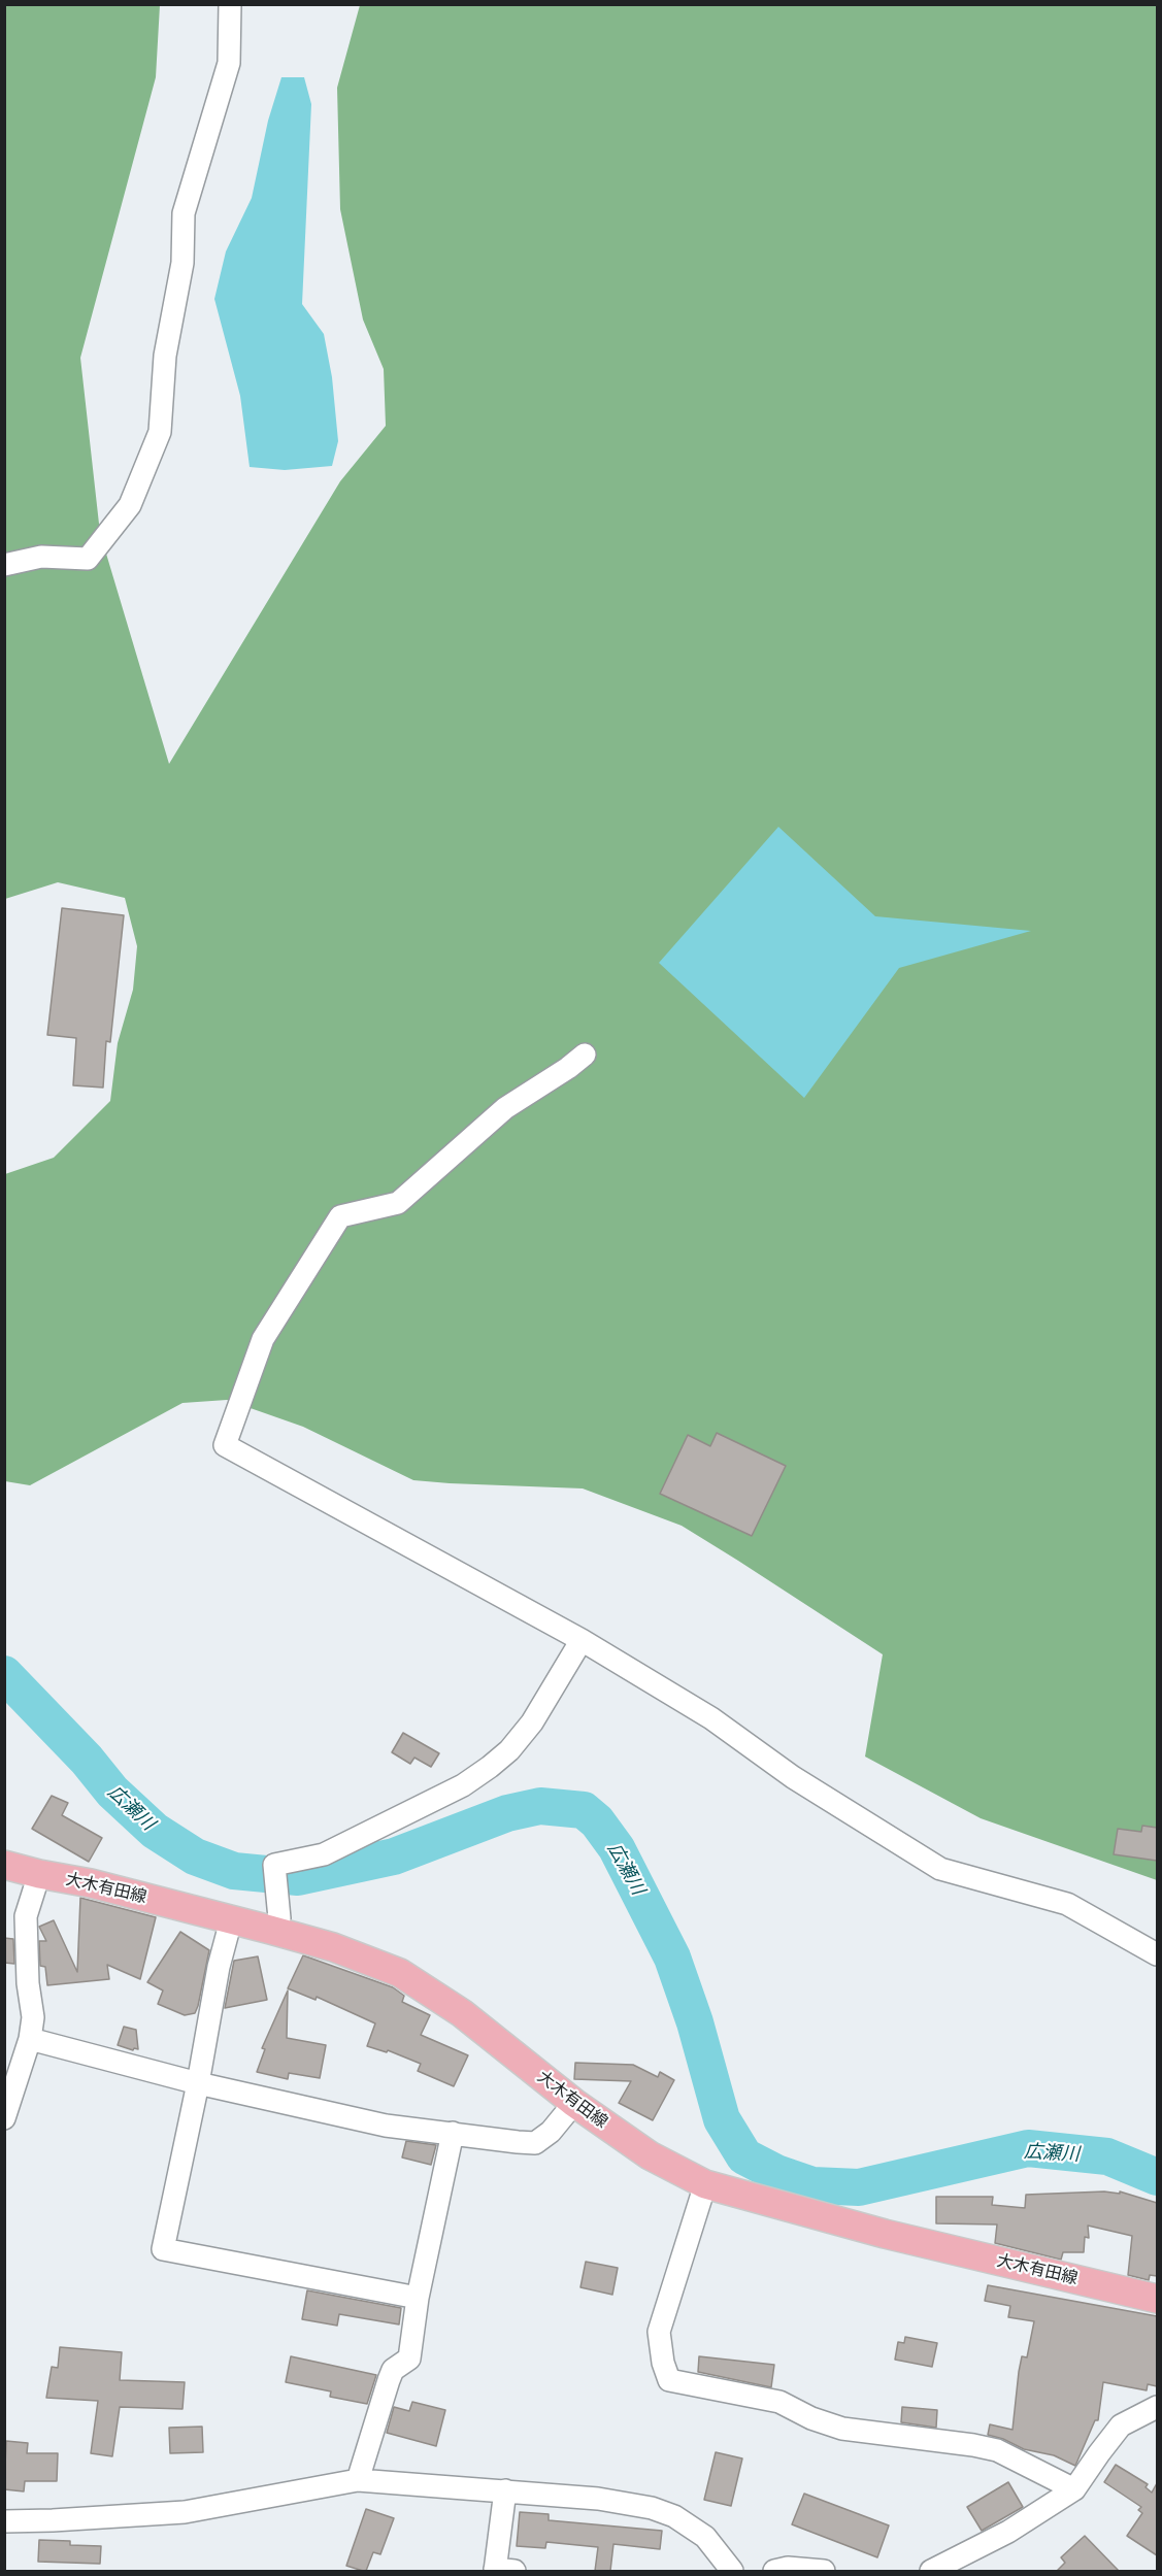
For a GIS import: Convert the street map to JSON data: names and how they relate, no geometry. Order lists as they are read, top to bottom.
{
  "streets": {
    "main road": ["大木有田線"]
  },
  "water": ["広瀬川"]
}
